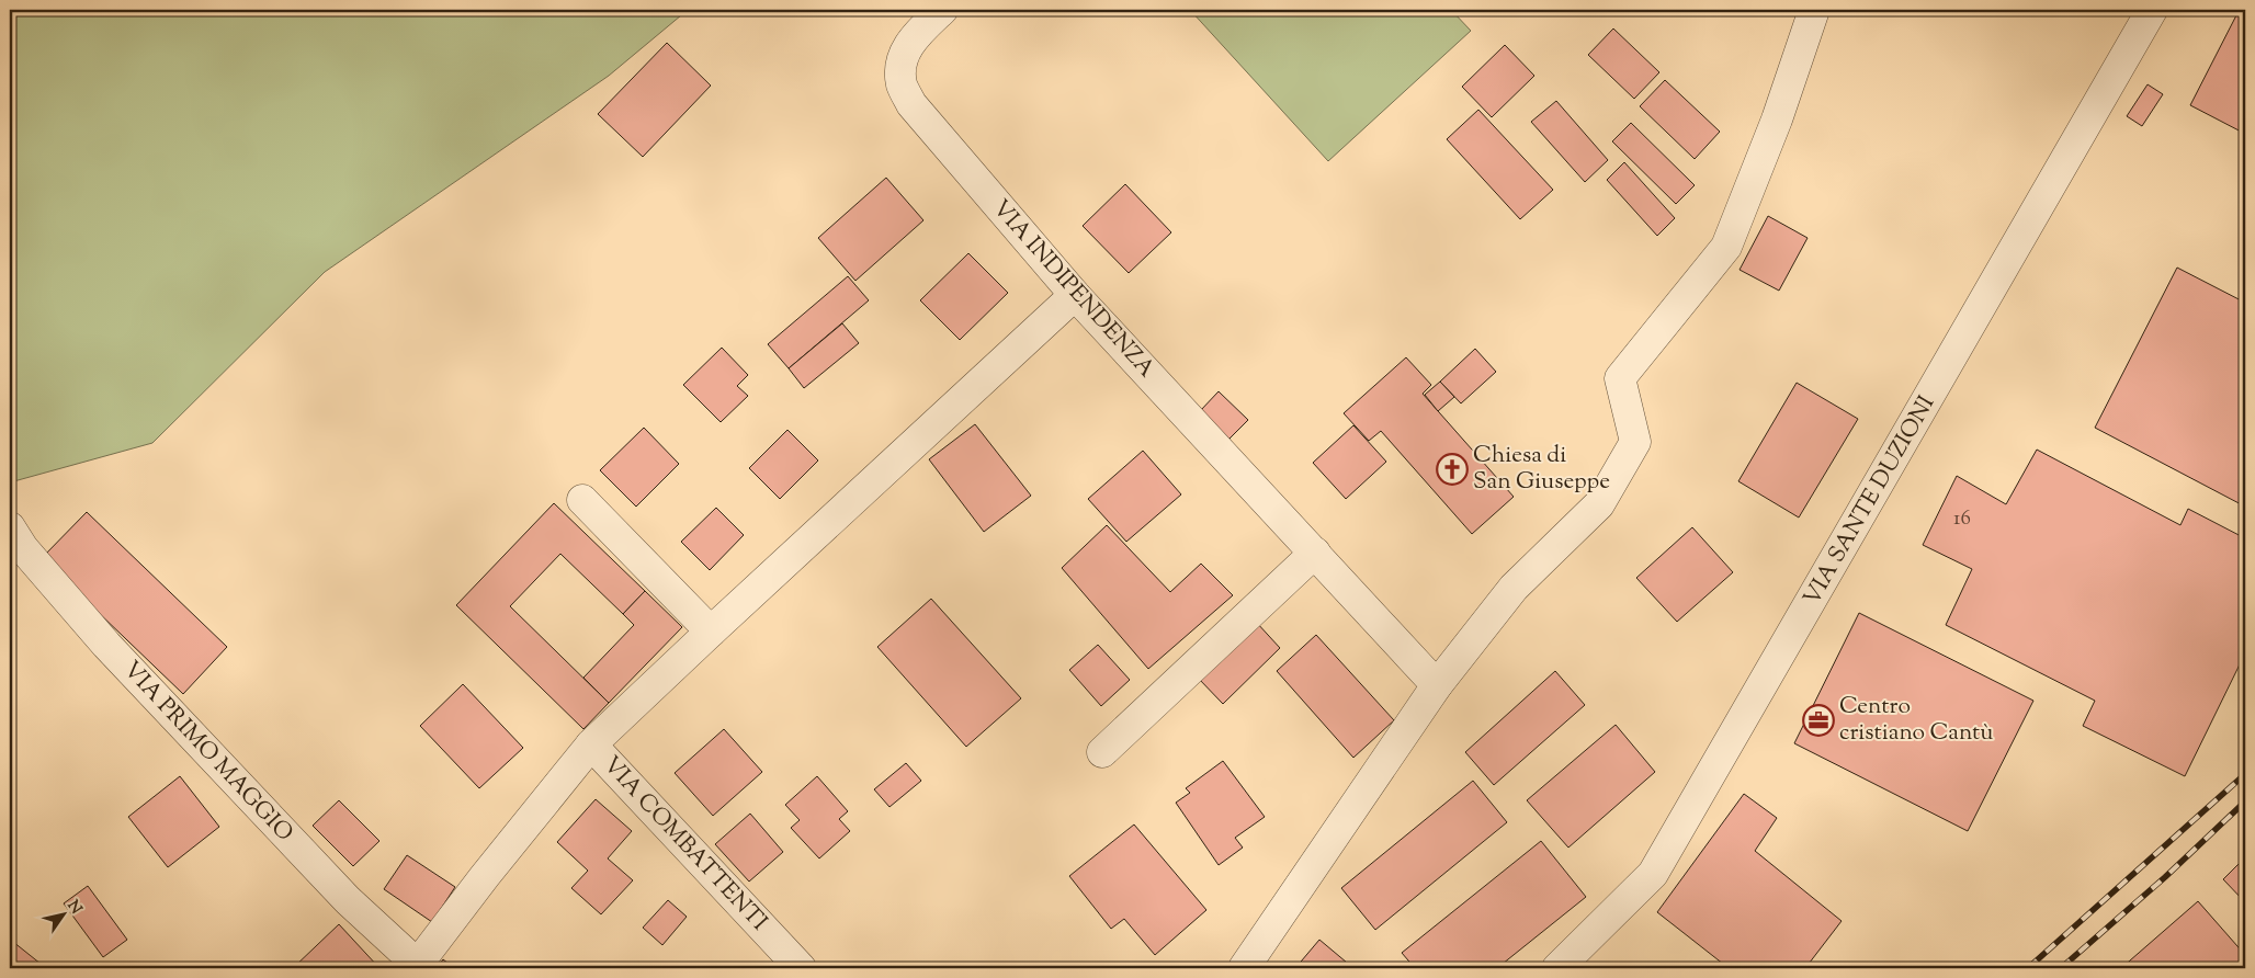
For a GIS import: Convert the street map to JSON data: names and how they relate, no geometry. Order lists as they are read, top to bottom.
{
  "streets": {
    "street": [
      "VIA INDIPENDENZA",
      "VIA SANTE DUZIONI",
      "VIA PRIMO MAGGIO",
      "VIA COMBATTENTI"
    ]
  },
  "crossings": [
    ["VIA INDIPENDENZA", "VIA PRIMO MAGGIO"],
    ["VIA PRIMO MAGGIO", "VIA COMBATTENTI"]
  ],
  "places": {
    "church": ["Chiesa di San Giuseppe"],
    "office": ["Centro cristiano Cantù"]
  },
  "house_numbers": ["16"],
  "north": "top right"
}
